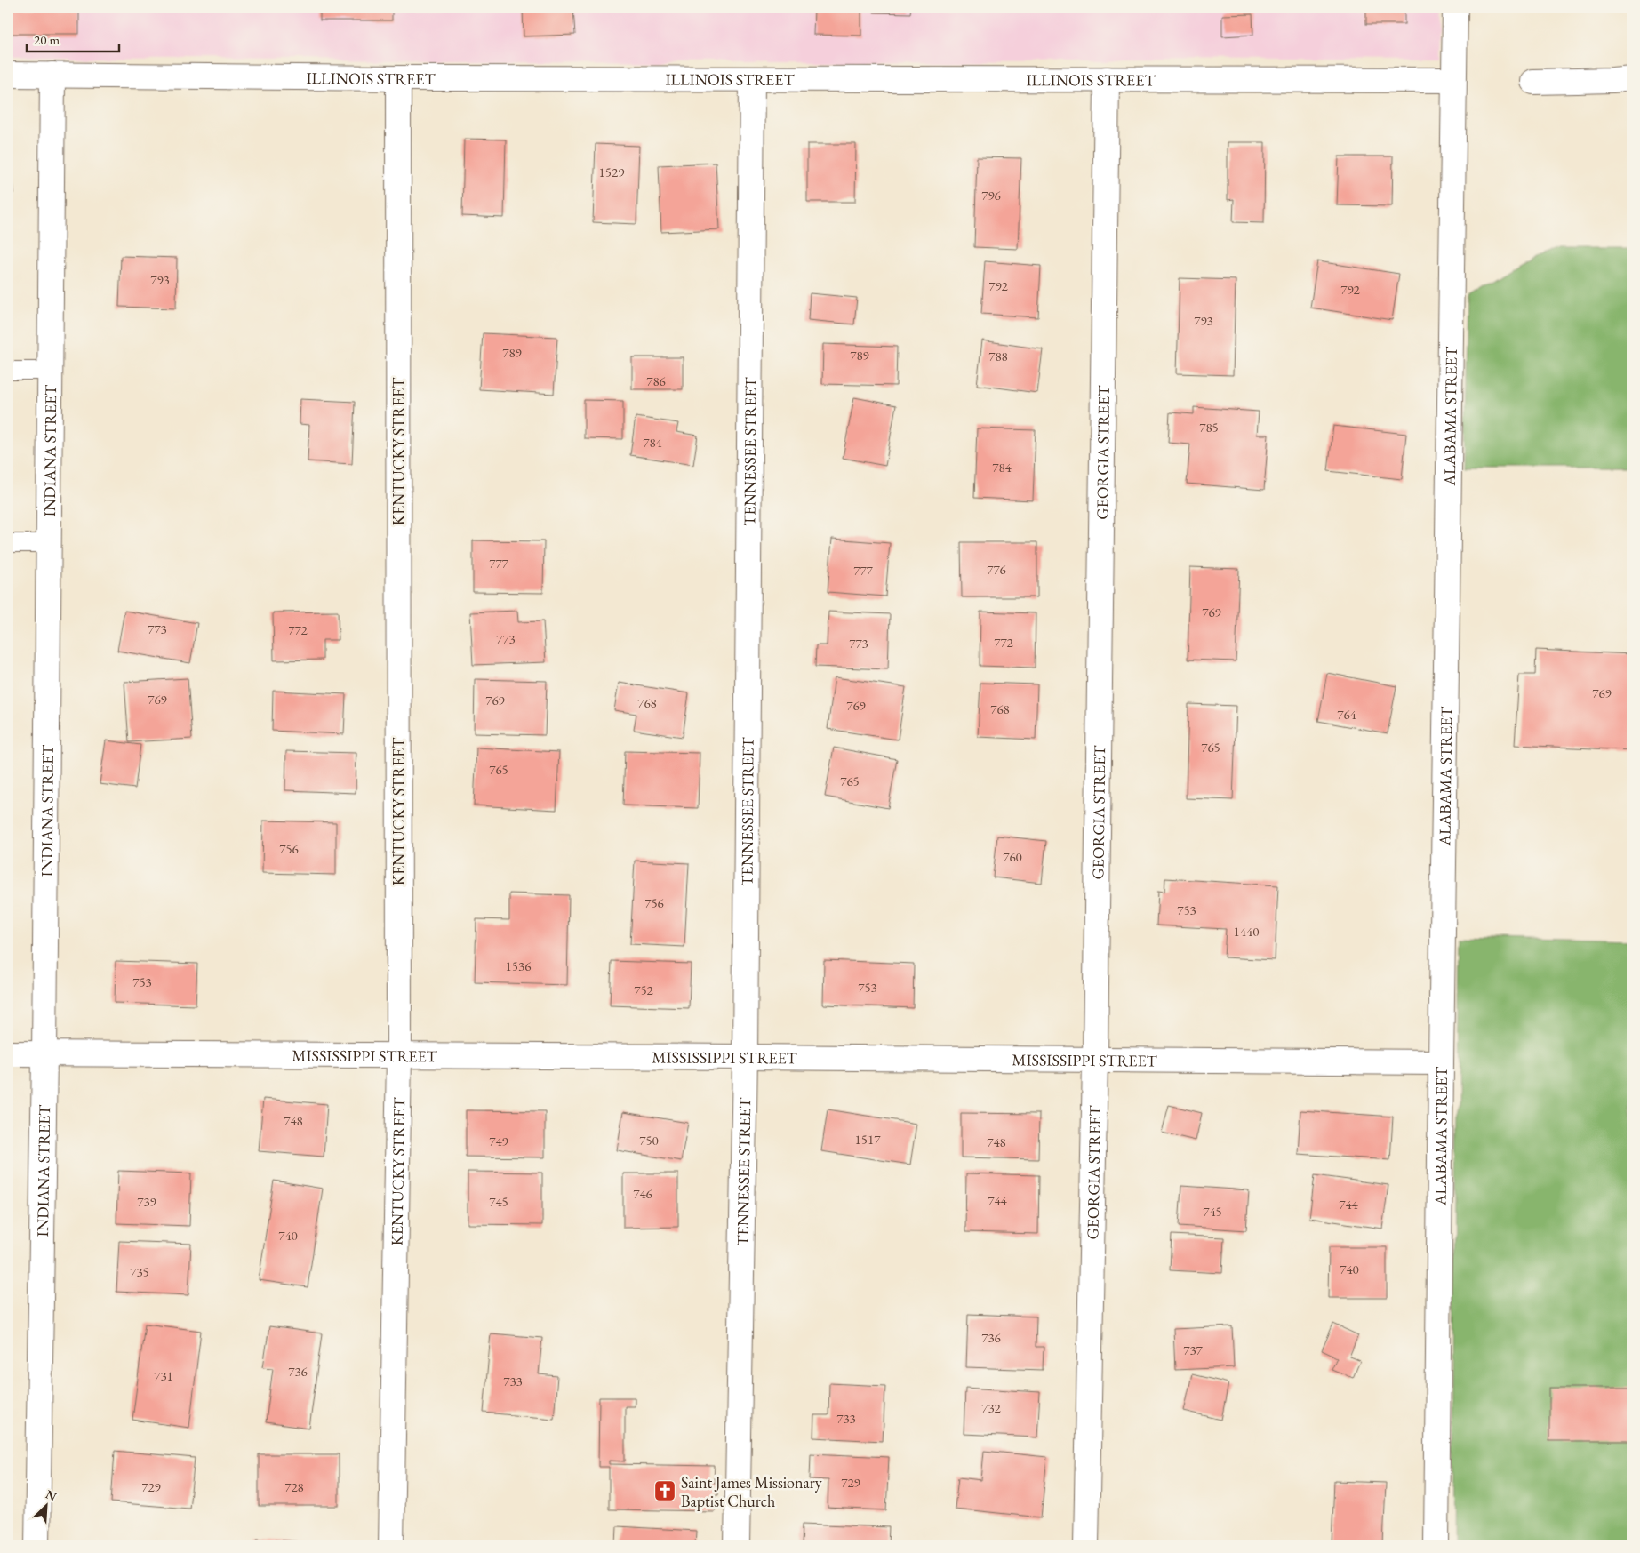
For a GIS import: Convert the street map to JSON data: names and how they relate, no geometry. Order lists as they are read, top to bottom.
{
  "streets": {
    "street": [
      "ILLINOIS STREET",
      "ALABAMA STREET",
      "INDIANA STREET",
      "KENTUCKY STREET",
      "TENNESSEE STREET",
      "GEORGIA STREET",
      "MISSISSIPPI STREET"
    ]
  },
  "crossings": [
    ["ILLINOIS STREET", "ALABAMA STREET"],
    ["ILLINOIS STREET", "INDIANA STREET"],
    ["ILLINOIS STREET", "KENTUCKY STREET"],
    ["ILLINOIS STREET", "TENNESSEE STREET"],
    ["ILLINOIS STREET", "GEORGIA STREET"],
    ["ALABAMA STREET", "MISSISSIPPI STREET"],
    ["INDIANA STREET", "MISSISSIPPI STREET"],
    ["KENTUCKY STREET", "MISSISSIPPI STREET"],
    ["TENNESSEE STREET", "MISSISSIPPI STREET"],
    ["GEORGIA STREET", "MISSISSIPPI STREET"]
  ],
  "places": {
    "church": ["Saint James Missionary Baptist Church"]
  },
  "house_numbers": [
    "1529",
    "796",
    "793",
    "792",
    "792",
    "793",
    "789",
    "789",
    "788",
    "786",
    "785",
    "784",
    "784",
    "777",
    "776",
    "777",
    "769",
    "773",
    "772",
    "773",
    "772",
    "773",
    "769",
    "769",
    "769",
    "768",
    "769",
    "768",
    "764",
    "765",
    "765",
    "765",
    "756",
    "760",
    "756",
    "753",
    "1440",
    "1536",
    "753",
    "753",
    "752",
    "748",
    "1517",
    "750",
    "749",
    "748",
    "746",
    "744",
    "739",
    "745",
    "744",
    "745",
    "740",
    "740",
    "735",
    "736",
    "737",
    "736",
    "731",
    "733",
    "732",
    "733",
    "729",
    "729",
    "728"
  ],
  "scale_bar": "20 m",
  "north": "top right"
}
